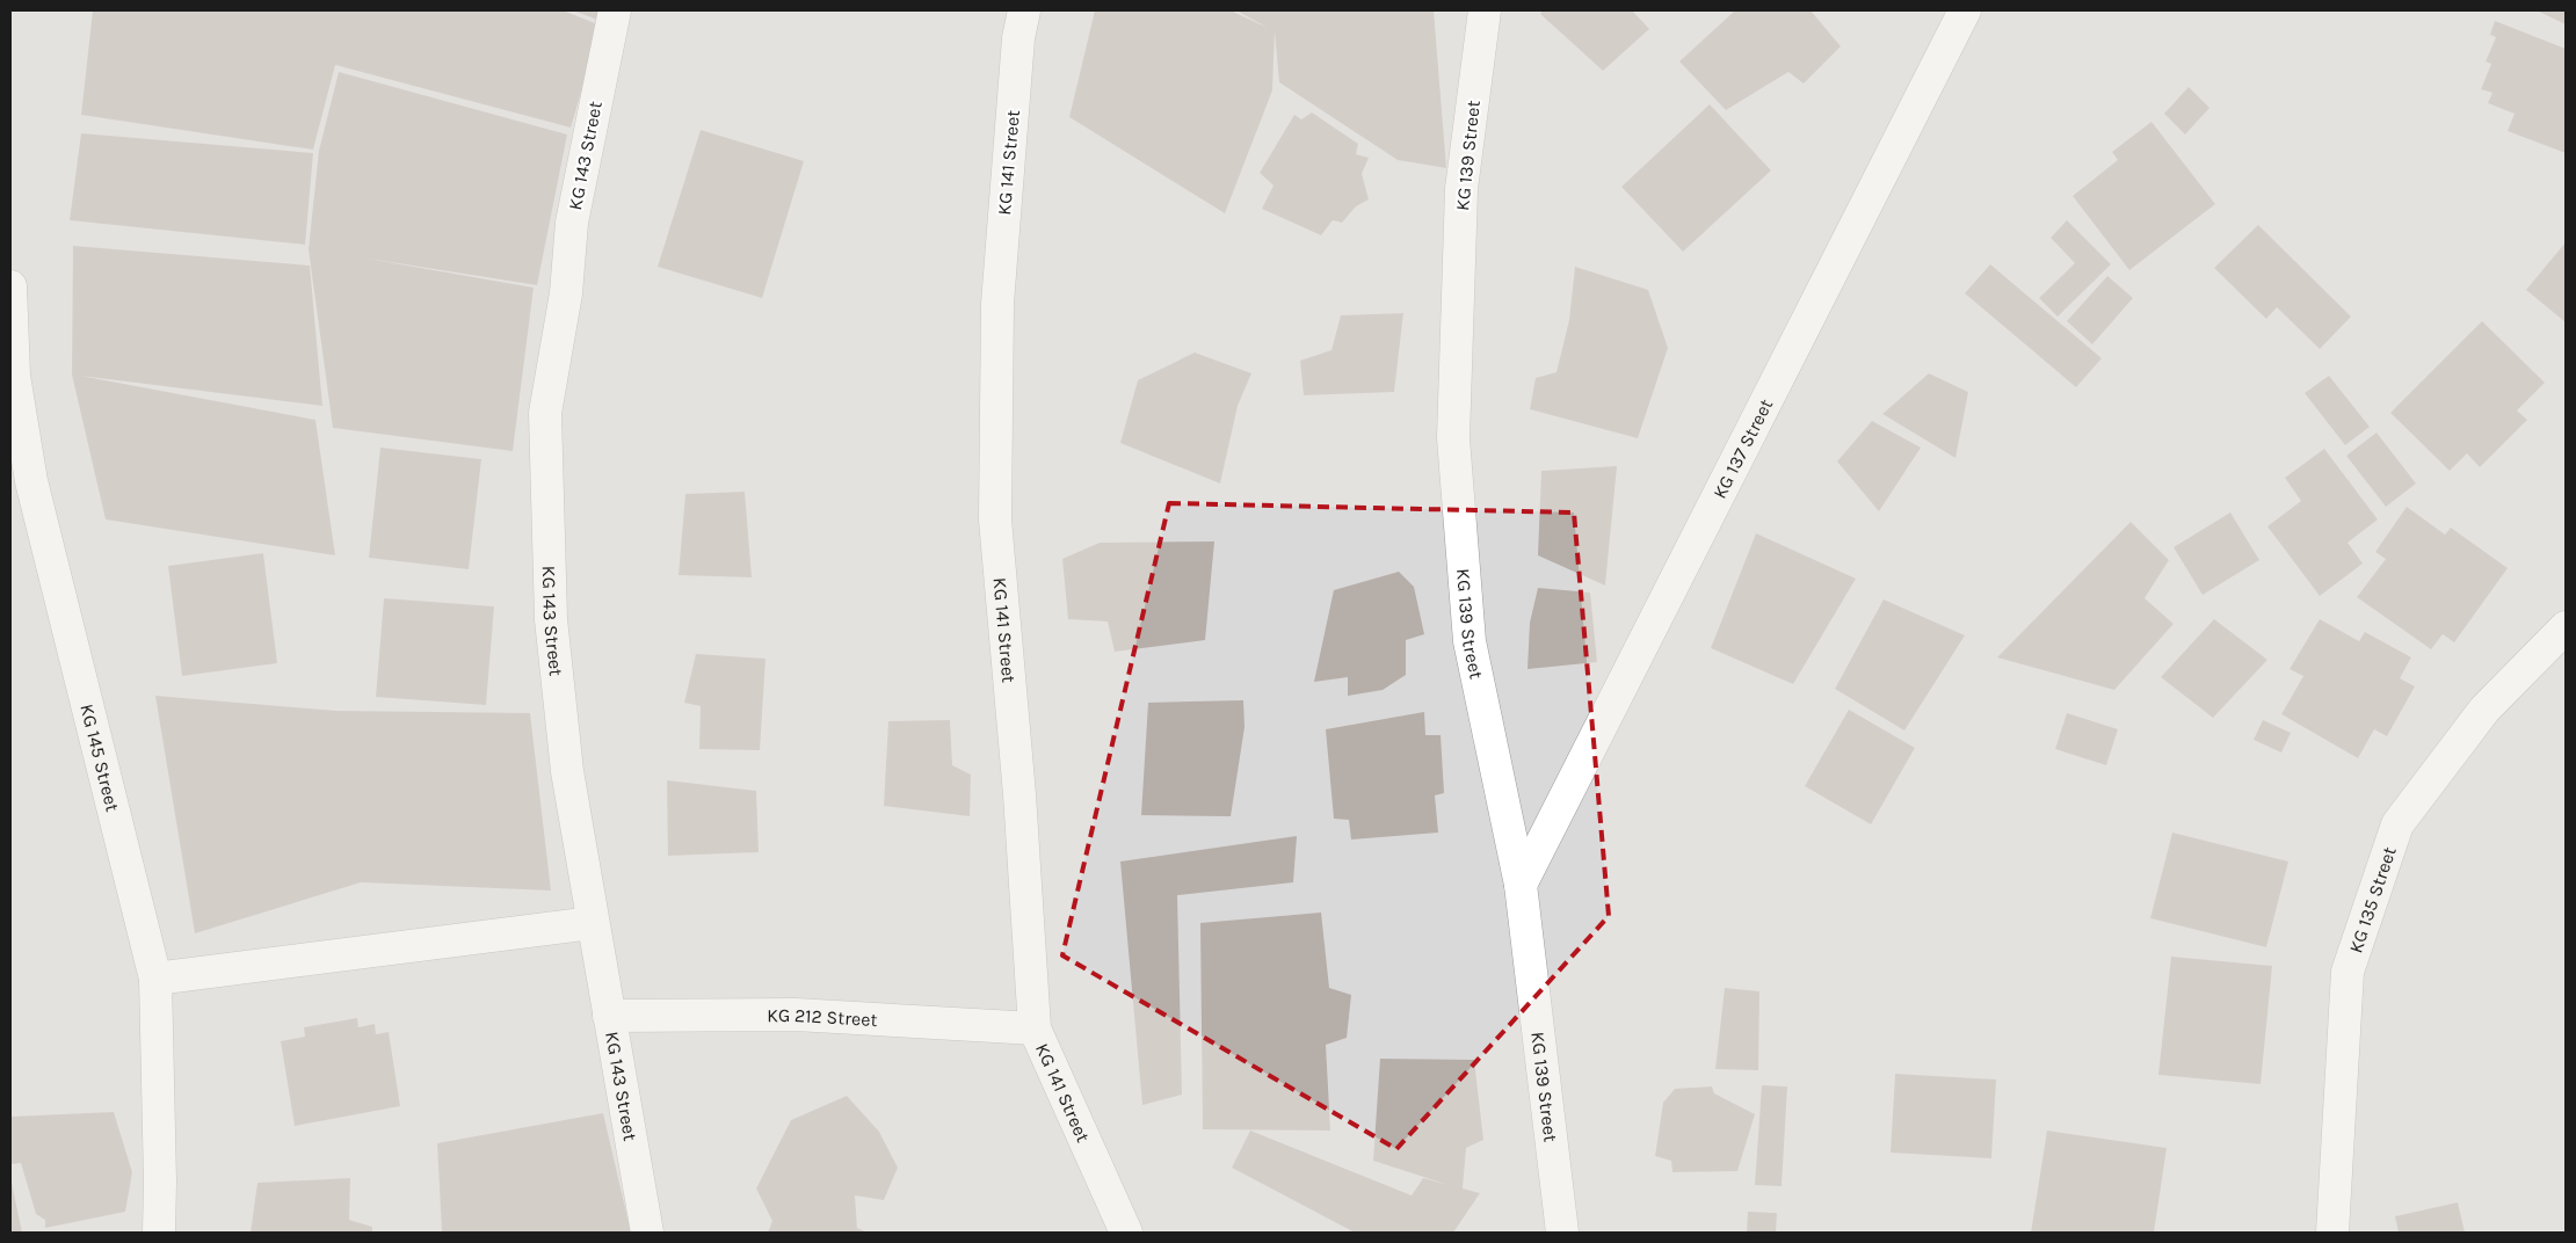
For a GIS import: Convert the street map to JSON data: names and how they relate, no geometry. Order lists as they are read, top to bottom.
{
  "streets": {
    "street": [
      "KG 143 Street",
      "KG 139 Street",
      "KG 141 Street",
      "KG 137 Street",
      "KG 145 Street",
      "KG 135 Street",
      "KG 212 Street"
    ]
  },
  "crossings": [
    ["KG 143 Street", "KG 212 Street"],
    ["KG 139 Street", "KG 137 Street"],
    ["KG 141 Street", "KG 212 Street"]
  ]
}
